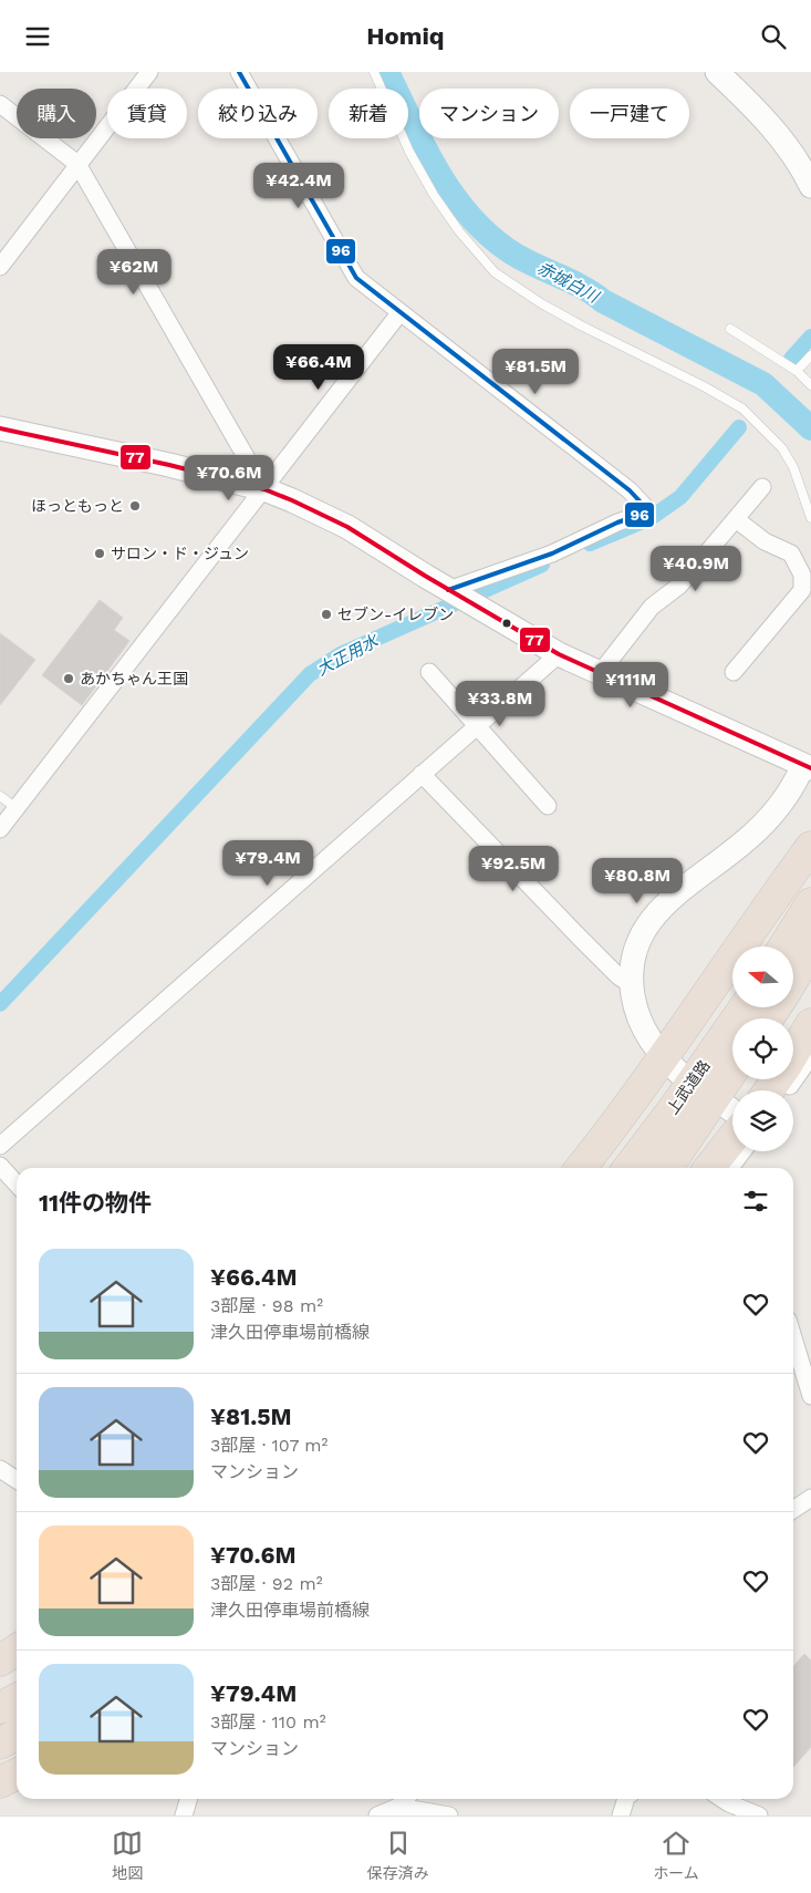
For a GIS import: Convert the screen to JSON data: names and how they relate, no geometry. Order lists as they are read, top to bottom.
{
  "streets": {
    "highway": ["上武道路"]
  },
  "water": ["赤城白川", "大正用水"],
  "places": [
    "ほっともっと",
    "サロン・ド・ジュン",
    "セブン-イレブン",
    "あかちゃん王国"
  ],
  "lines": ["transit line 96", "transit line 77"],
  "north": "left",
  "page": {
    "header": "Homiq",
    "chip": [
      "購入",
      "賃貸",
      "絞り込み",
      "新着",
      "マンション",
      "一戸建て"
    ],
    "price": [
      "¥42.4M",
      "¥62M",
      "¥66.4M",
      "¥81.5M",
      "¥70.6M",
      "¥40.9M",
      "¥111M",
      "¥33.8M",
      "¥79.4M",
      "¥92.5M",
      "¥80.8M"
    ],
    "heading": "11件の物件",
    "list": [
      {
        "name": "¥66.4M",
        "note": "3部屋 · 98 m² · 津久田停車場前橋線"
      },
      {
        "name": "¥81.5M",
        "note": "3部屋 · 107 m² · マンション"
      },
      {
        "name": "¥70.6M",
        "note": "3部屋 · 92 m² · 津久田停車場前橋線"
      },
      {
        "name": "¥79.4M",
        "note": "3部屋 · 110 m² · マンション"
      }
    ],
    "tabs": ["地図", "保存済み", "ホーム"]
  }
}
